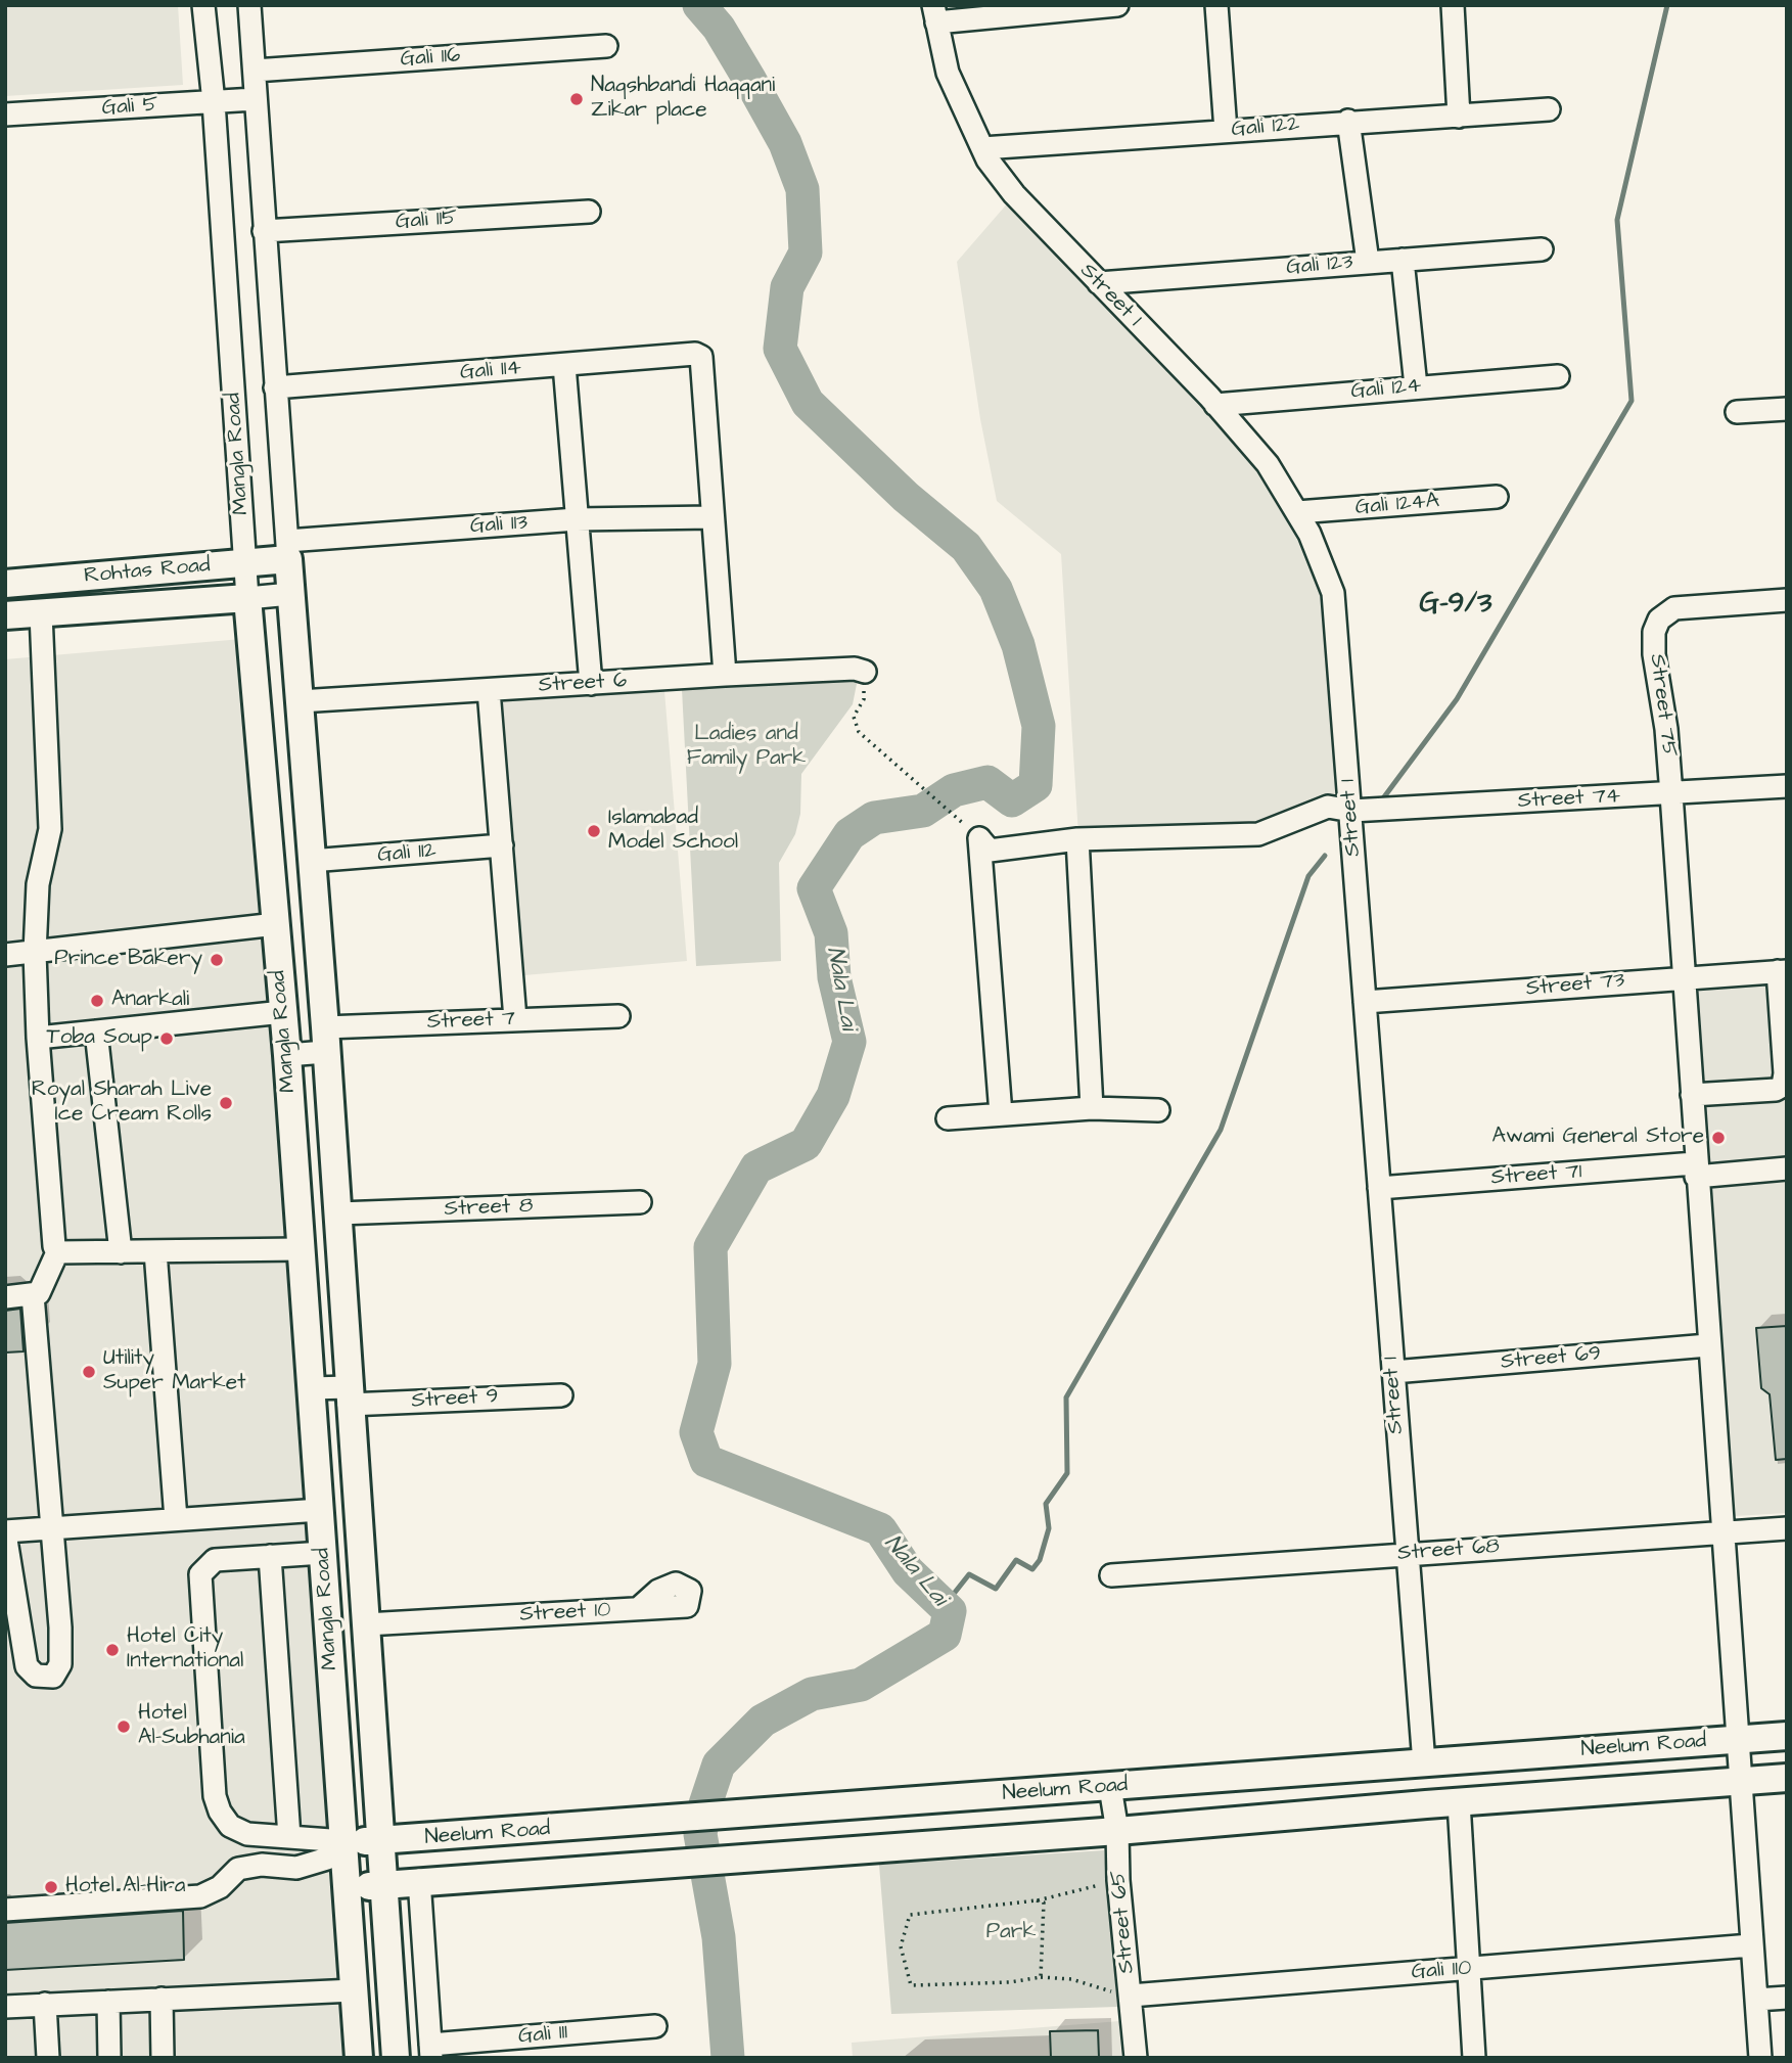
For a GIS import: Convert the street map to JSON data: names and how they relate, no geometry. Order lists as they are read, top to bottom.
{
  "streets": {
    "main road": ["Mangla Road", "Rohtas Road", "Neelum Road"],
    "street": [
      "Gali 116",
      "Gali 5",
      "Gali 122",
      "Gali 115",
      "Gali 123",
      "Street 1",
      "Gali 114",
      "Gali 124",
      "Gali 124A",
      "Gali 113",
      "Street 6",
      "Street 75",
      "Street 74",
      "Gali 112",
      "Street 73",
      "Street 7",
      "Street 71",
      "Street 8",
      "Street 69",
      "Street 9",
      "Street 68",
      "Street 10",
      "Street 65",
      "Gali 110",
      "Gali 111"
    ]
  },
  "crossings": [
    ["Gali 116", "Mangla Road"],
    ["Gali 5", "Mangla Road"],
    ["Gali 122", "Street 1"],
    ["Gali 115", "Mangla Road"],
    ["Gali 123", "Street 1"],
    ["Street 1", "Gali 124"],
    ["Street 1", "Gali 124A"],
    ["Street 1", "Street 74"],
    ["Street 1", "Street 73"],
    ["Street 1", "Street 71"],
    ["Street 1", "Street 69"],
    ["Street 1", "Street 68"],
    ["Street 1", "Neelum Road"],
    ["Gali 114", "Mangla Road"],
    ["Gali 114", "Gali 113"],
    ["Mangla Road", "Gali 113"],
    ["Mangla Road", "Rohtas Road"],
    ["Mangla Road", "Street 6"],
    ["Mangla Road", "Gali 112"],
    ["Mangla Road", "Street 7"],
    ["Mangla Road", "Street 8"],
    ["Mangla Road", "Street 9"],
    ["Mangla Road", "Street 10"],
    ["Mangla Road", "Neelum Road"],
    ["Gali 113", "Rohtas Road"],
    ["Street 75", "Street 74"],
    ["Street 75", "Street 73"],
    ["Street 75", "Street 71"],
    ["Street 75", "Street 69"],
    ["Street 75", "Street 68"],
    ["Street 75", "Neelum Road"],
    ["Street 75", "Gali 110"],
    ["Neelum Road", "Street 65"],
    ["Street 65", "Gali 110"]
  ],
  "districts": ["G-9/3"],
  "water": ["Nala Lai"],
  "parks": ["Ladies and Family Park", "Park"],
  "places": [
    "Naqshbandi Haqqani Zikar place",
    "Islamabad Model School",
    "Prince Bakery",
    "Anarkali",
    "Toba Soup",
    "Royal Sharah Live Ice Cream Rolls",
    "Awami General Store",
    "Utility Super Market",
    "Hotel City International",
    "Hotel Al-Subhania",
    "Hotel Al-Hira"
  ]
}
